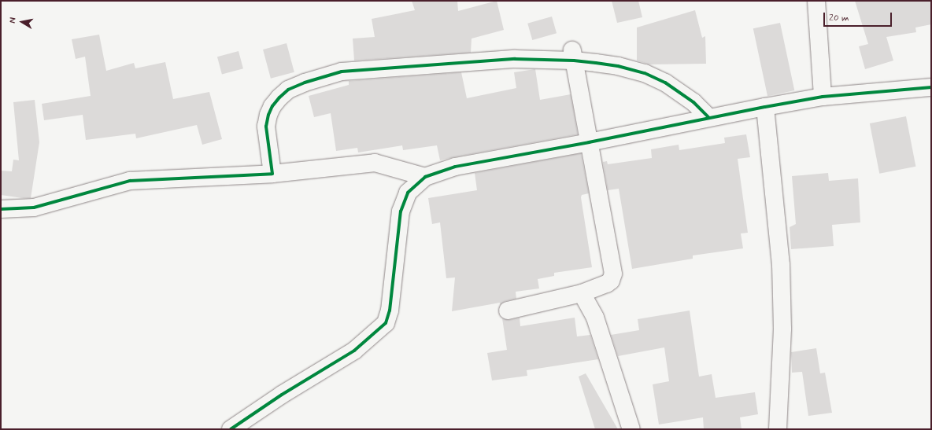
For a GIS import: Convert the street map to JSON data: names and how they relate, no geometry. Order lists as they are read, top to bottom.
{
  "scale_bar": "20 m",
  "north": "left"
}
